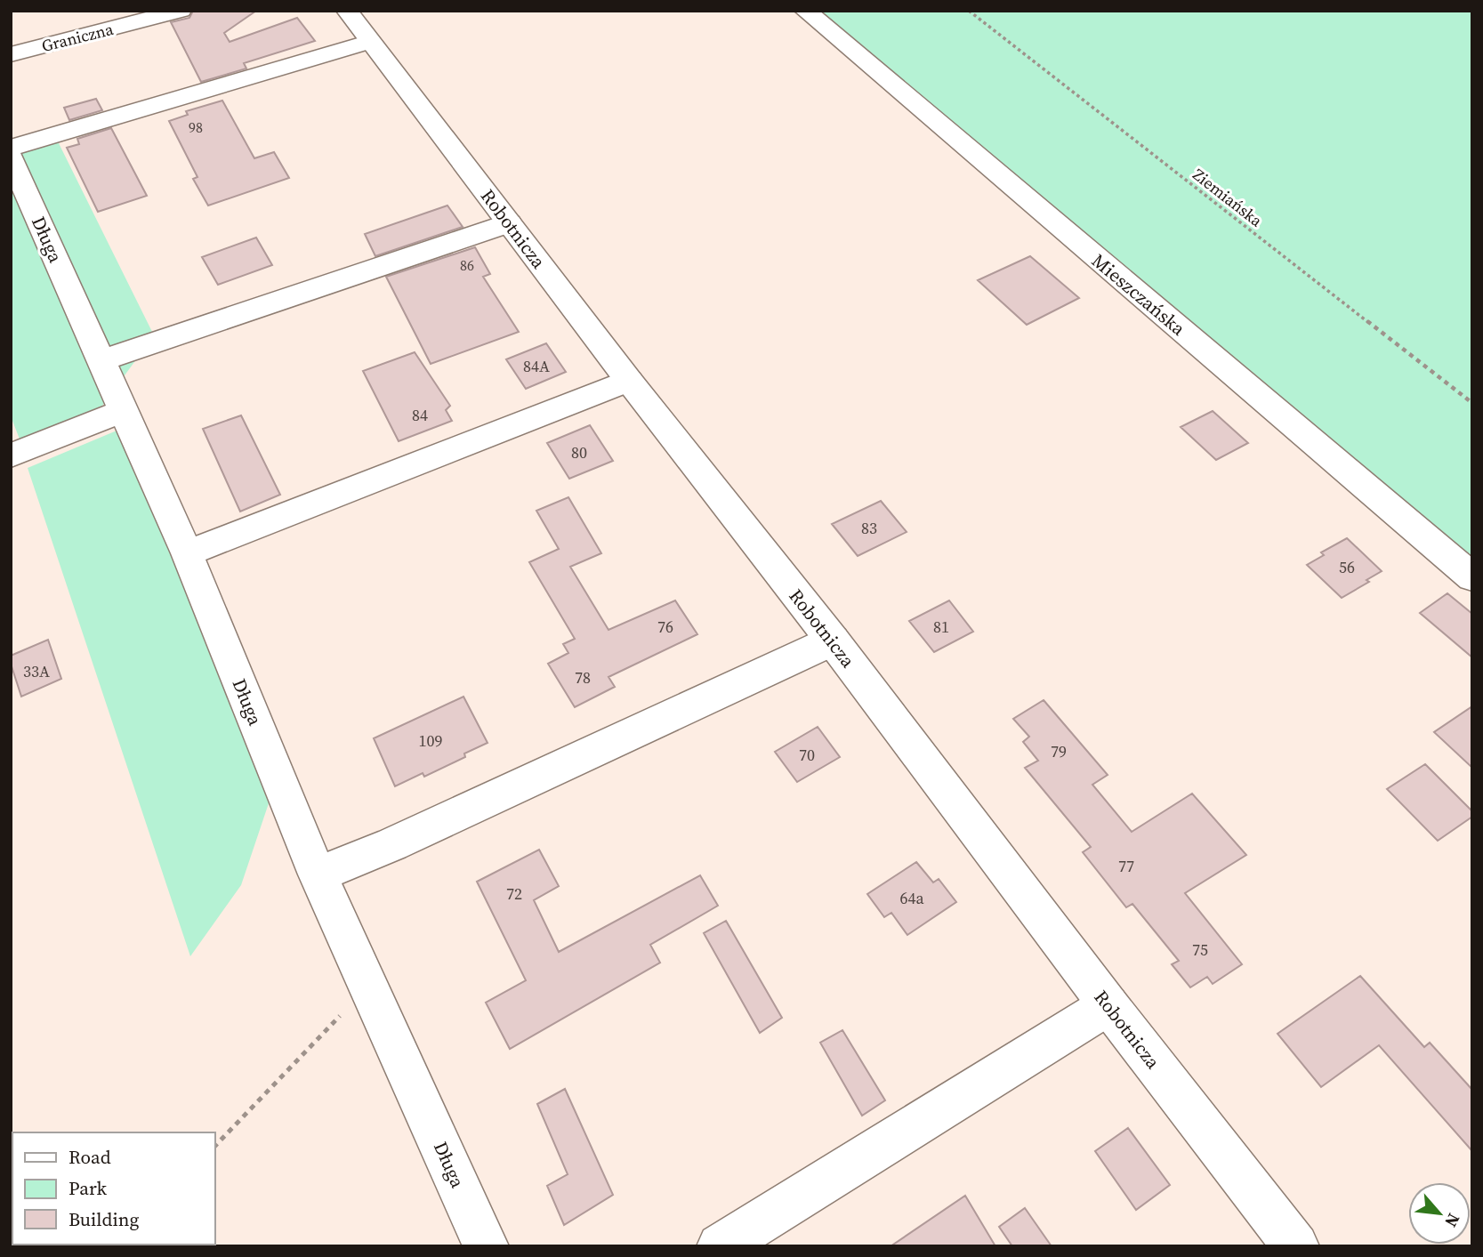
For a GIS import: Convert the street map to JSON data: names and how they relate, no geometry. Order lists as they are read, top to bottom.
{
  "streets": {
    "street": [
      "Graniczna",
      "Robotnicza",
      "Długa",
      "Mieszczańska"
    ],
    "path": ["Ziemiańska"]
  },
  "house_numbers": [
    "98",
    "86",
    "84A",
    "84",
    "80",
    "83",
    "56",
    "76",
    "81",
    "33A",
    "78",
    "109",
    "79",
    "70",
    "77",
    "72",
    "64a",
    "75"
  ],
  "legend": ["Road", "Park", "Building"],
  "north": "bottom right"
}
